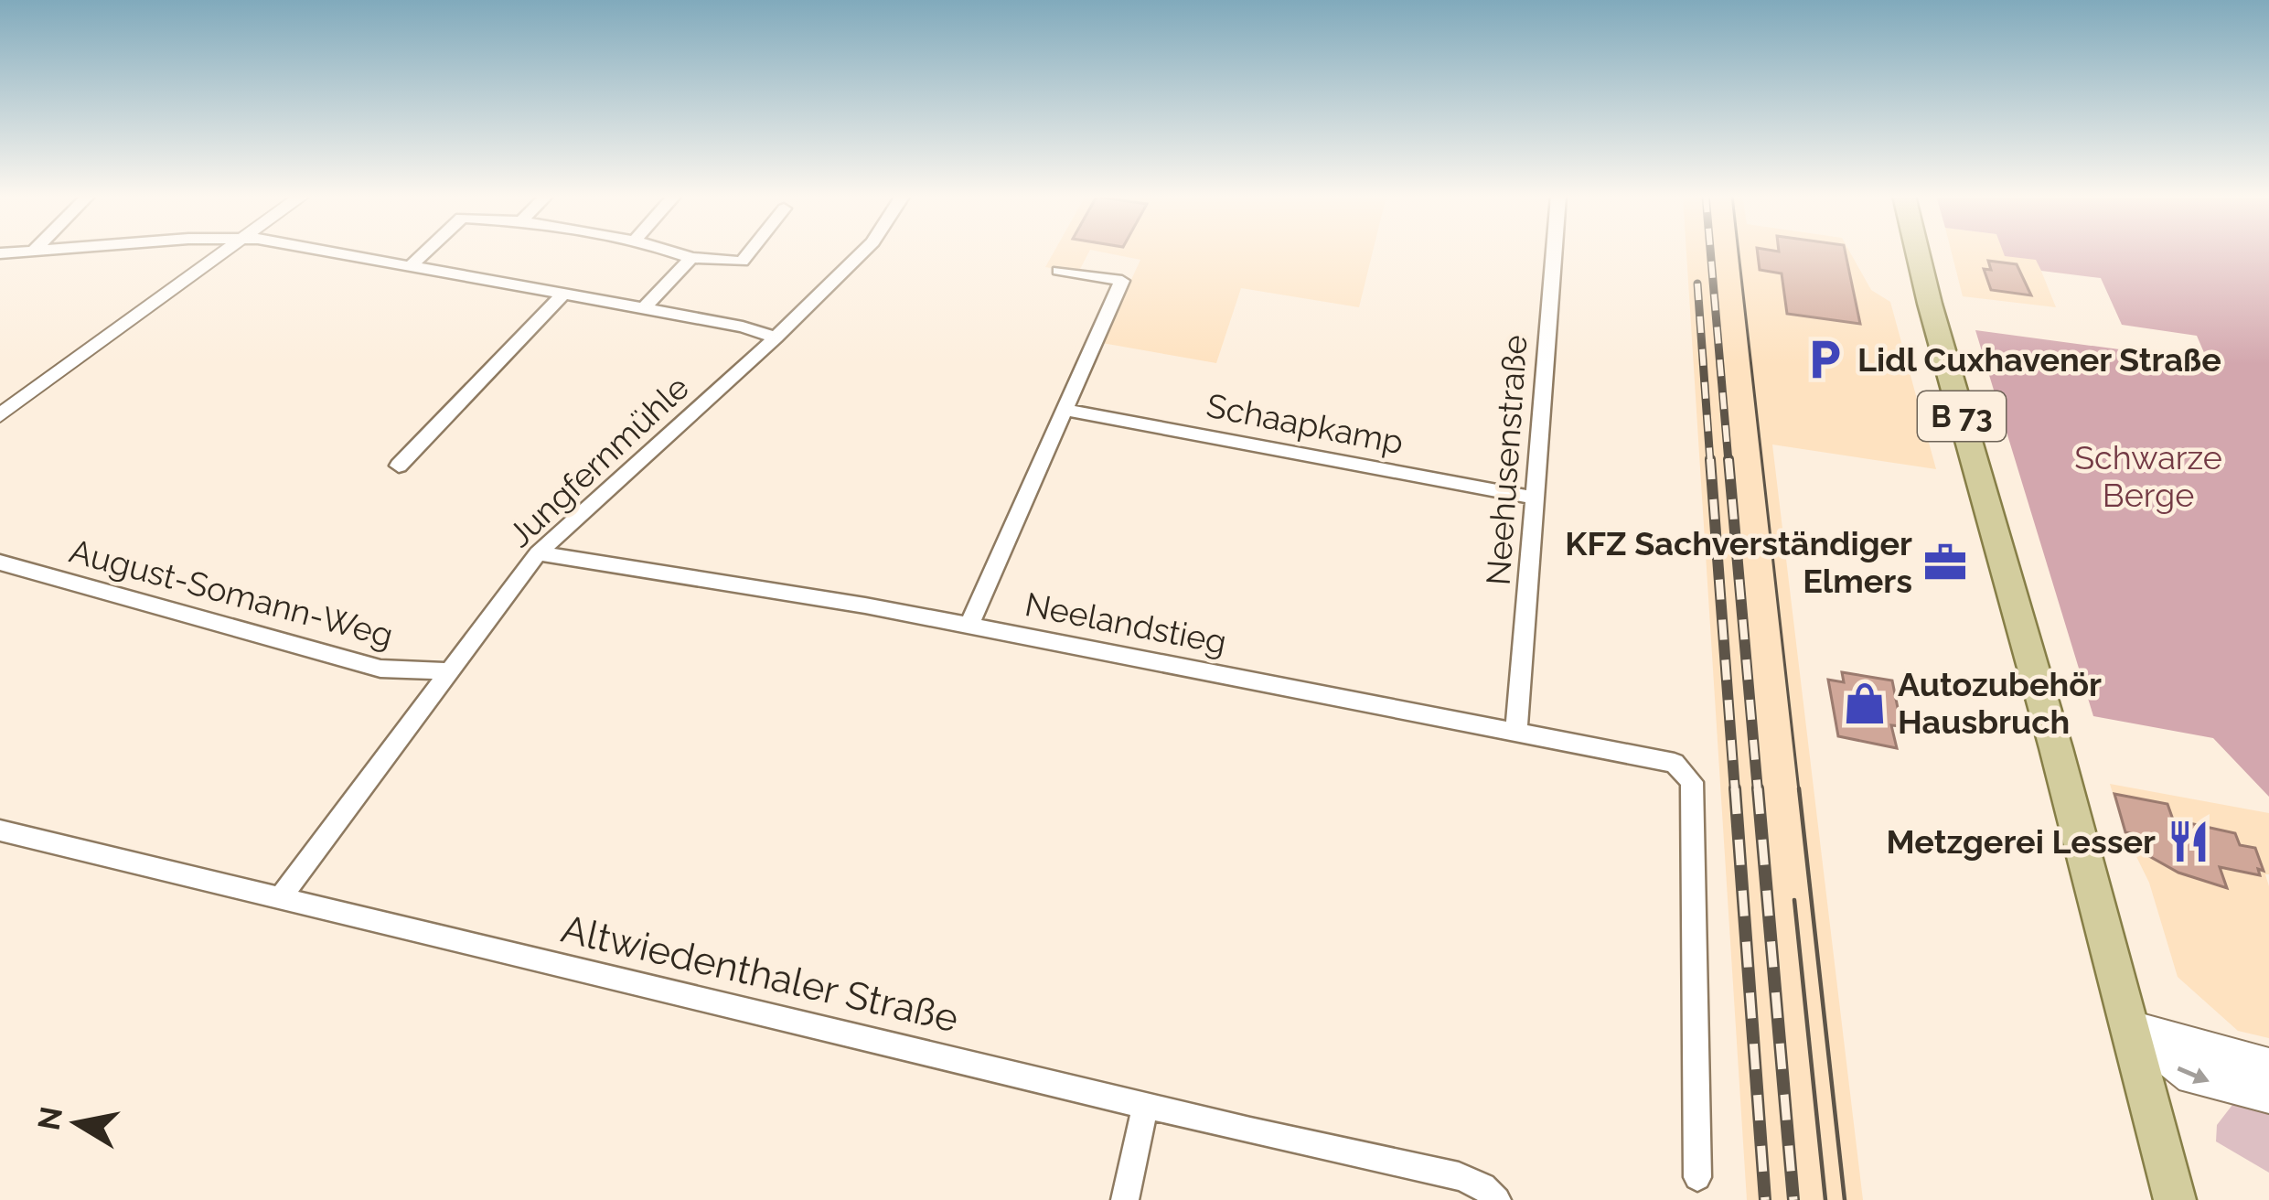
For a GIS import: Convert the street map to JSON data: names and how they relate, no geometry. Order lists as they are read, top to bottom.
{
  "streets": {
    "main road": ["B 73"],
    "street": [
      "Schaapkamp",
      "Neehusenstraße",
      "Jungfernmühle",
      "August-Somann-Weg",
      "Neelandstieg",
      "Altwiedenthaler Straße"
    ]
  },
  "crossings": [
    ["Schaapkamp", "Neehusenstraße"],
    ["Neehusenstraße", "Neelandstieg"],
    ["Jungfernmühle", "August-Somann-Weg"],
    ["Jungfernmühle", "Neelandstieg"],
    ["Jungfernmühle", "Altwiedenthaler Straße"]
  ],
  "parks": ["Schwarze Berge"],
  "places": {
    "parking": ["Lidl Cuxhavener Straße"],
    "office": ["KFZ Sachverständiger Elmers"],
    "shop": ["Autozubehör Hausbruch"],
    "restaurant": ["Metzgerei Lesser"]
  },
  "north": "left"
}
